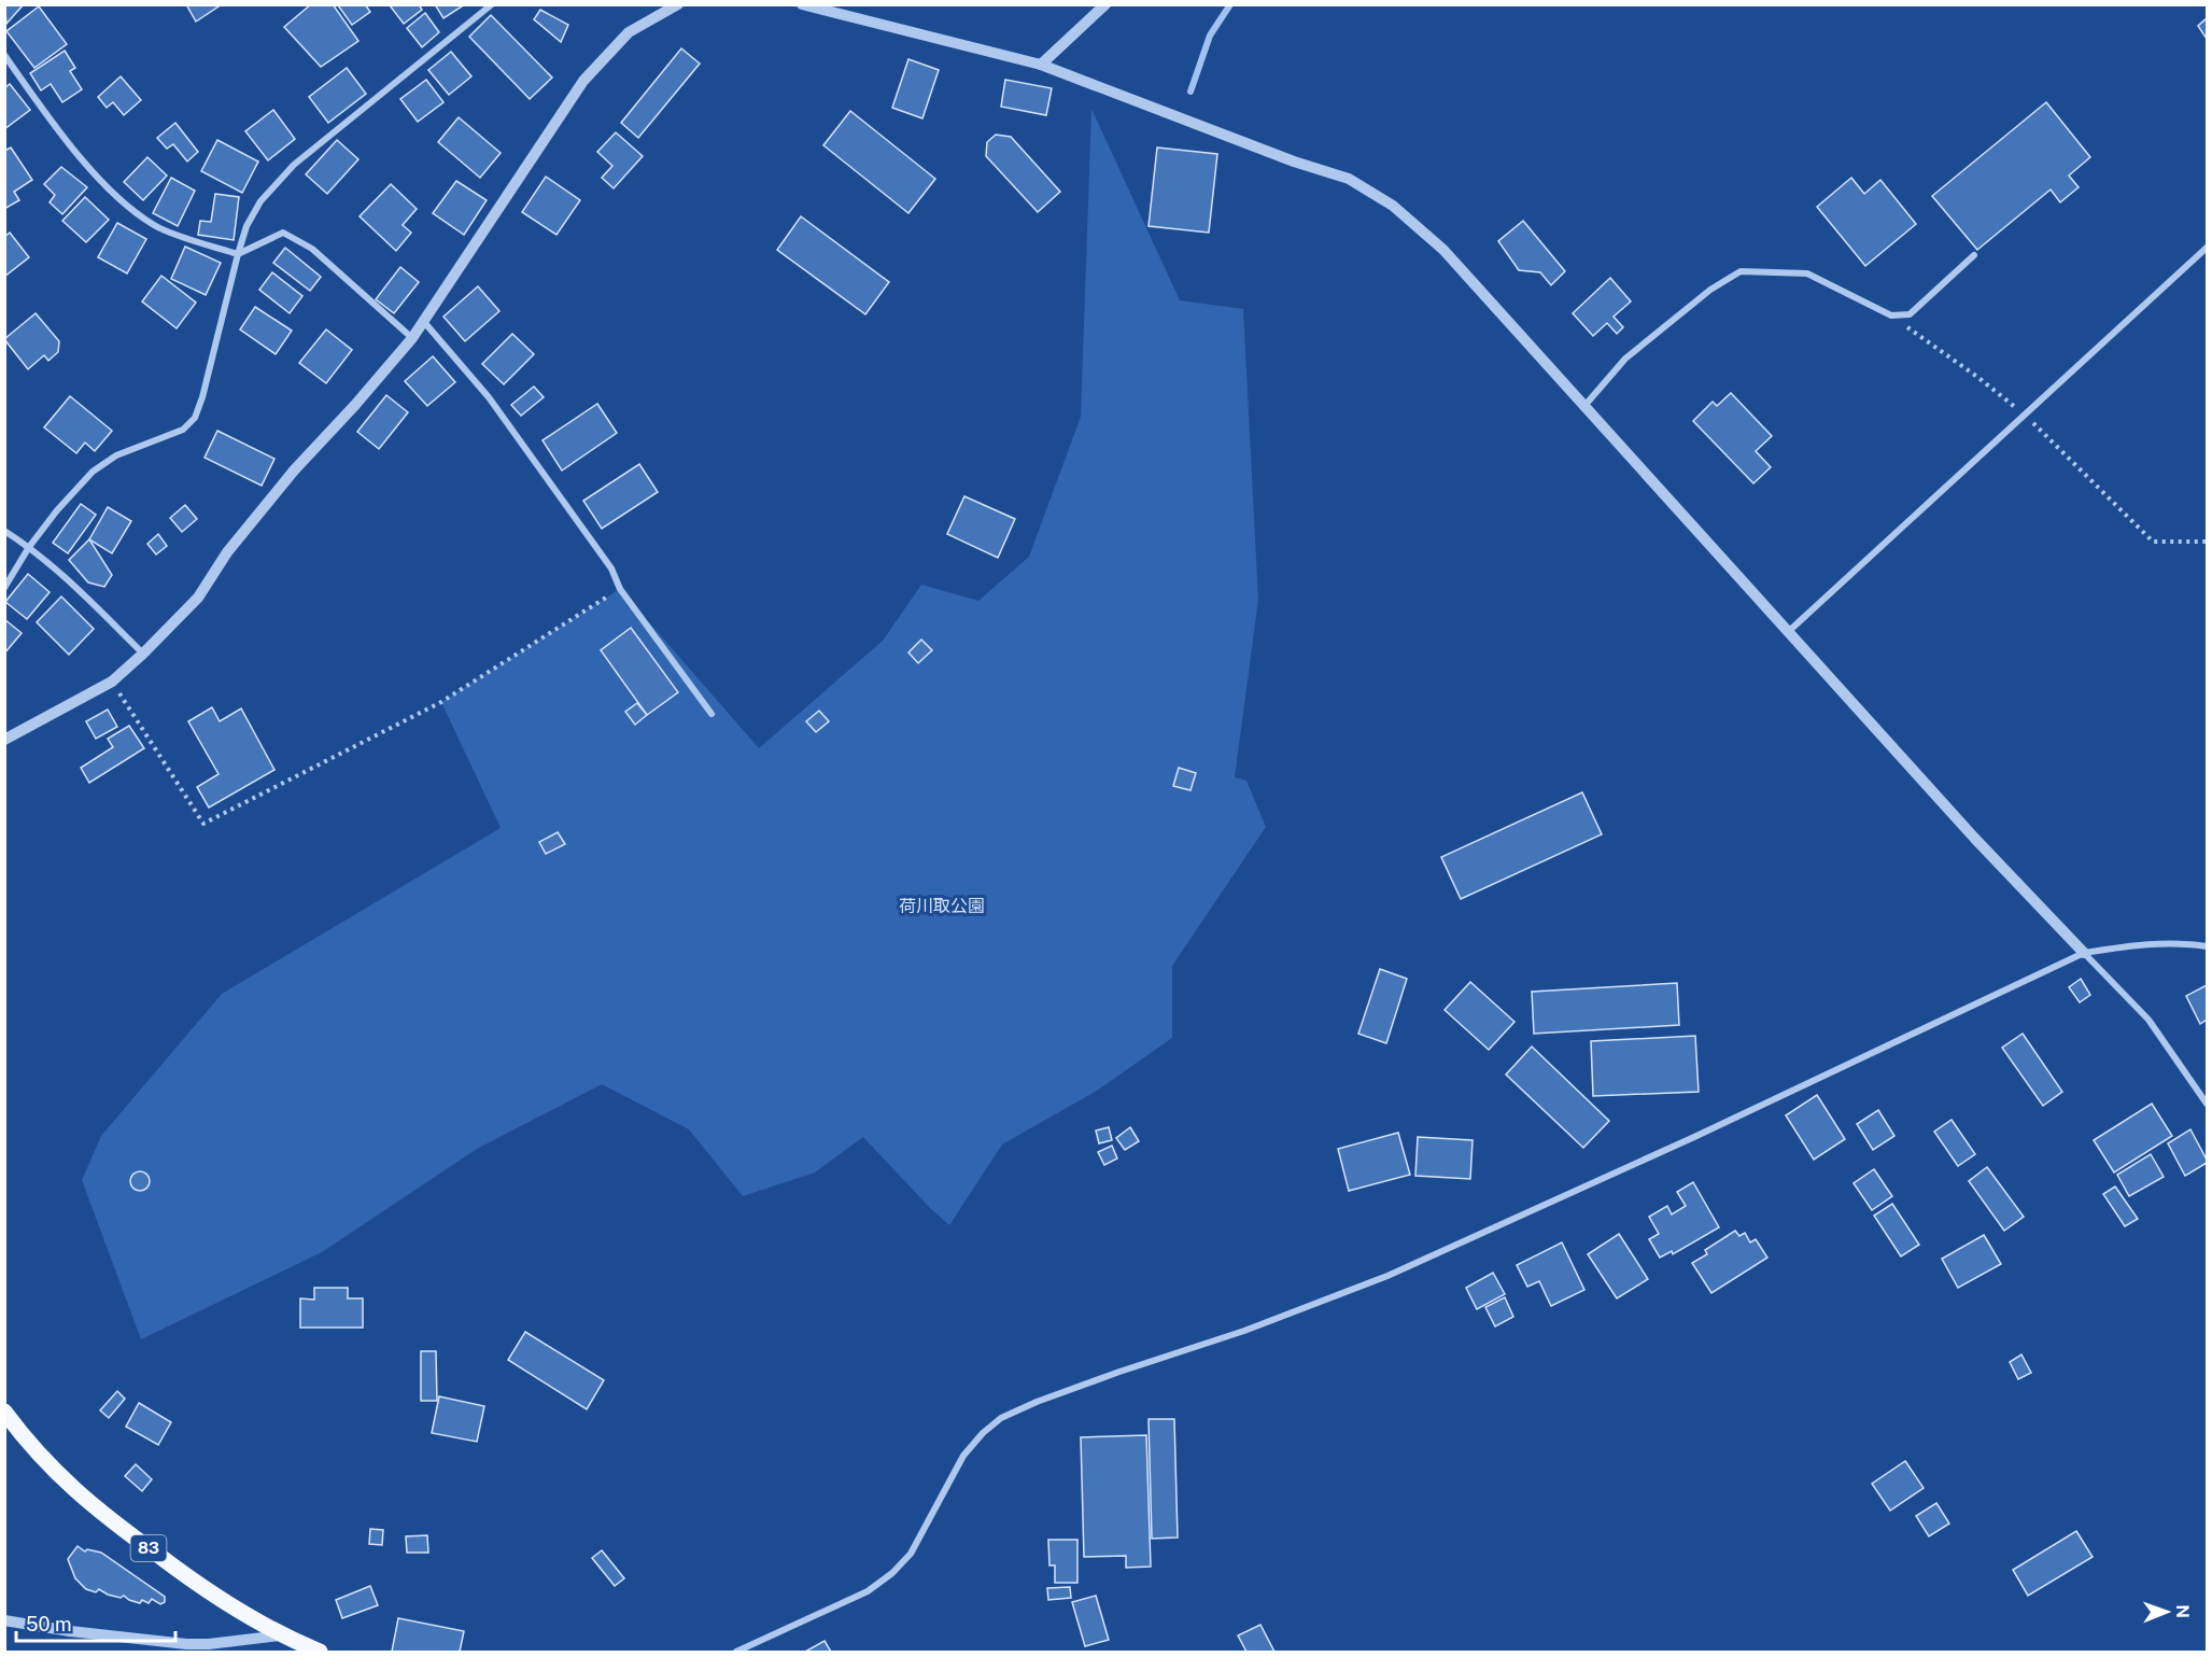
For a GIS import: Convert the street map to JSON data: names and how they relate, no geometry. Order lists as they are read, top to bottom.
{
  "streets": {
    "main road": ["83"]
  },
  "parks": ["荷川取公園"],
  "scale_bar": "50 m",
  "north": "right"
}
